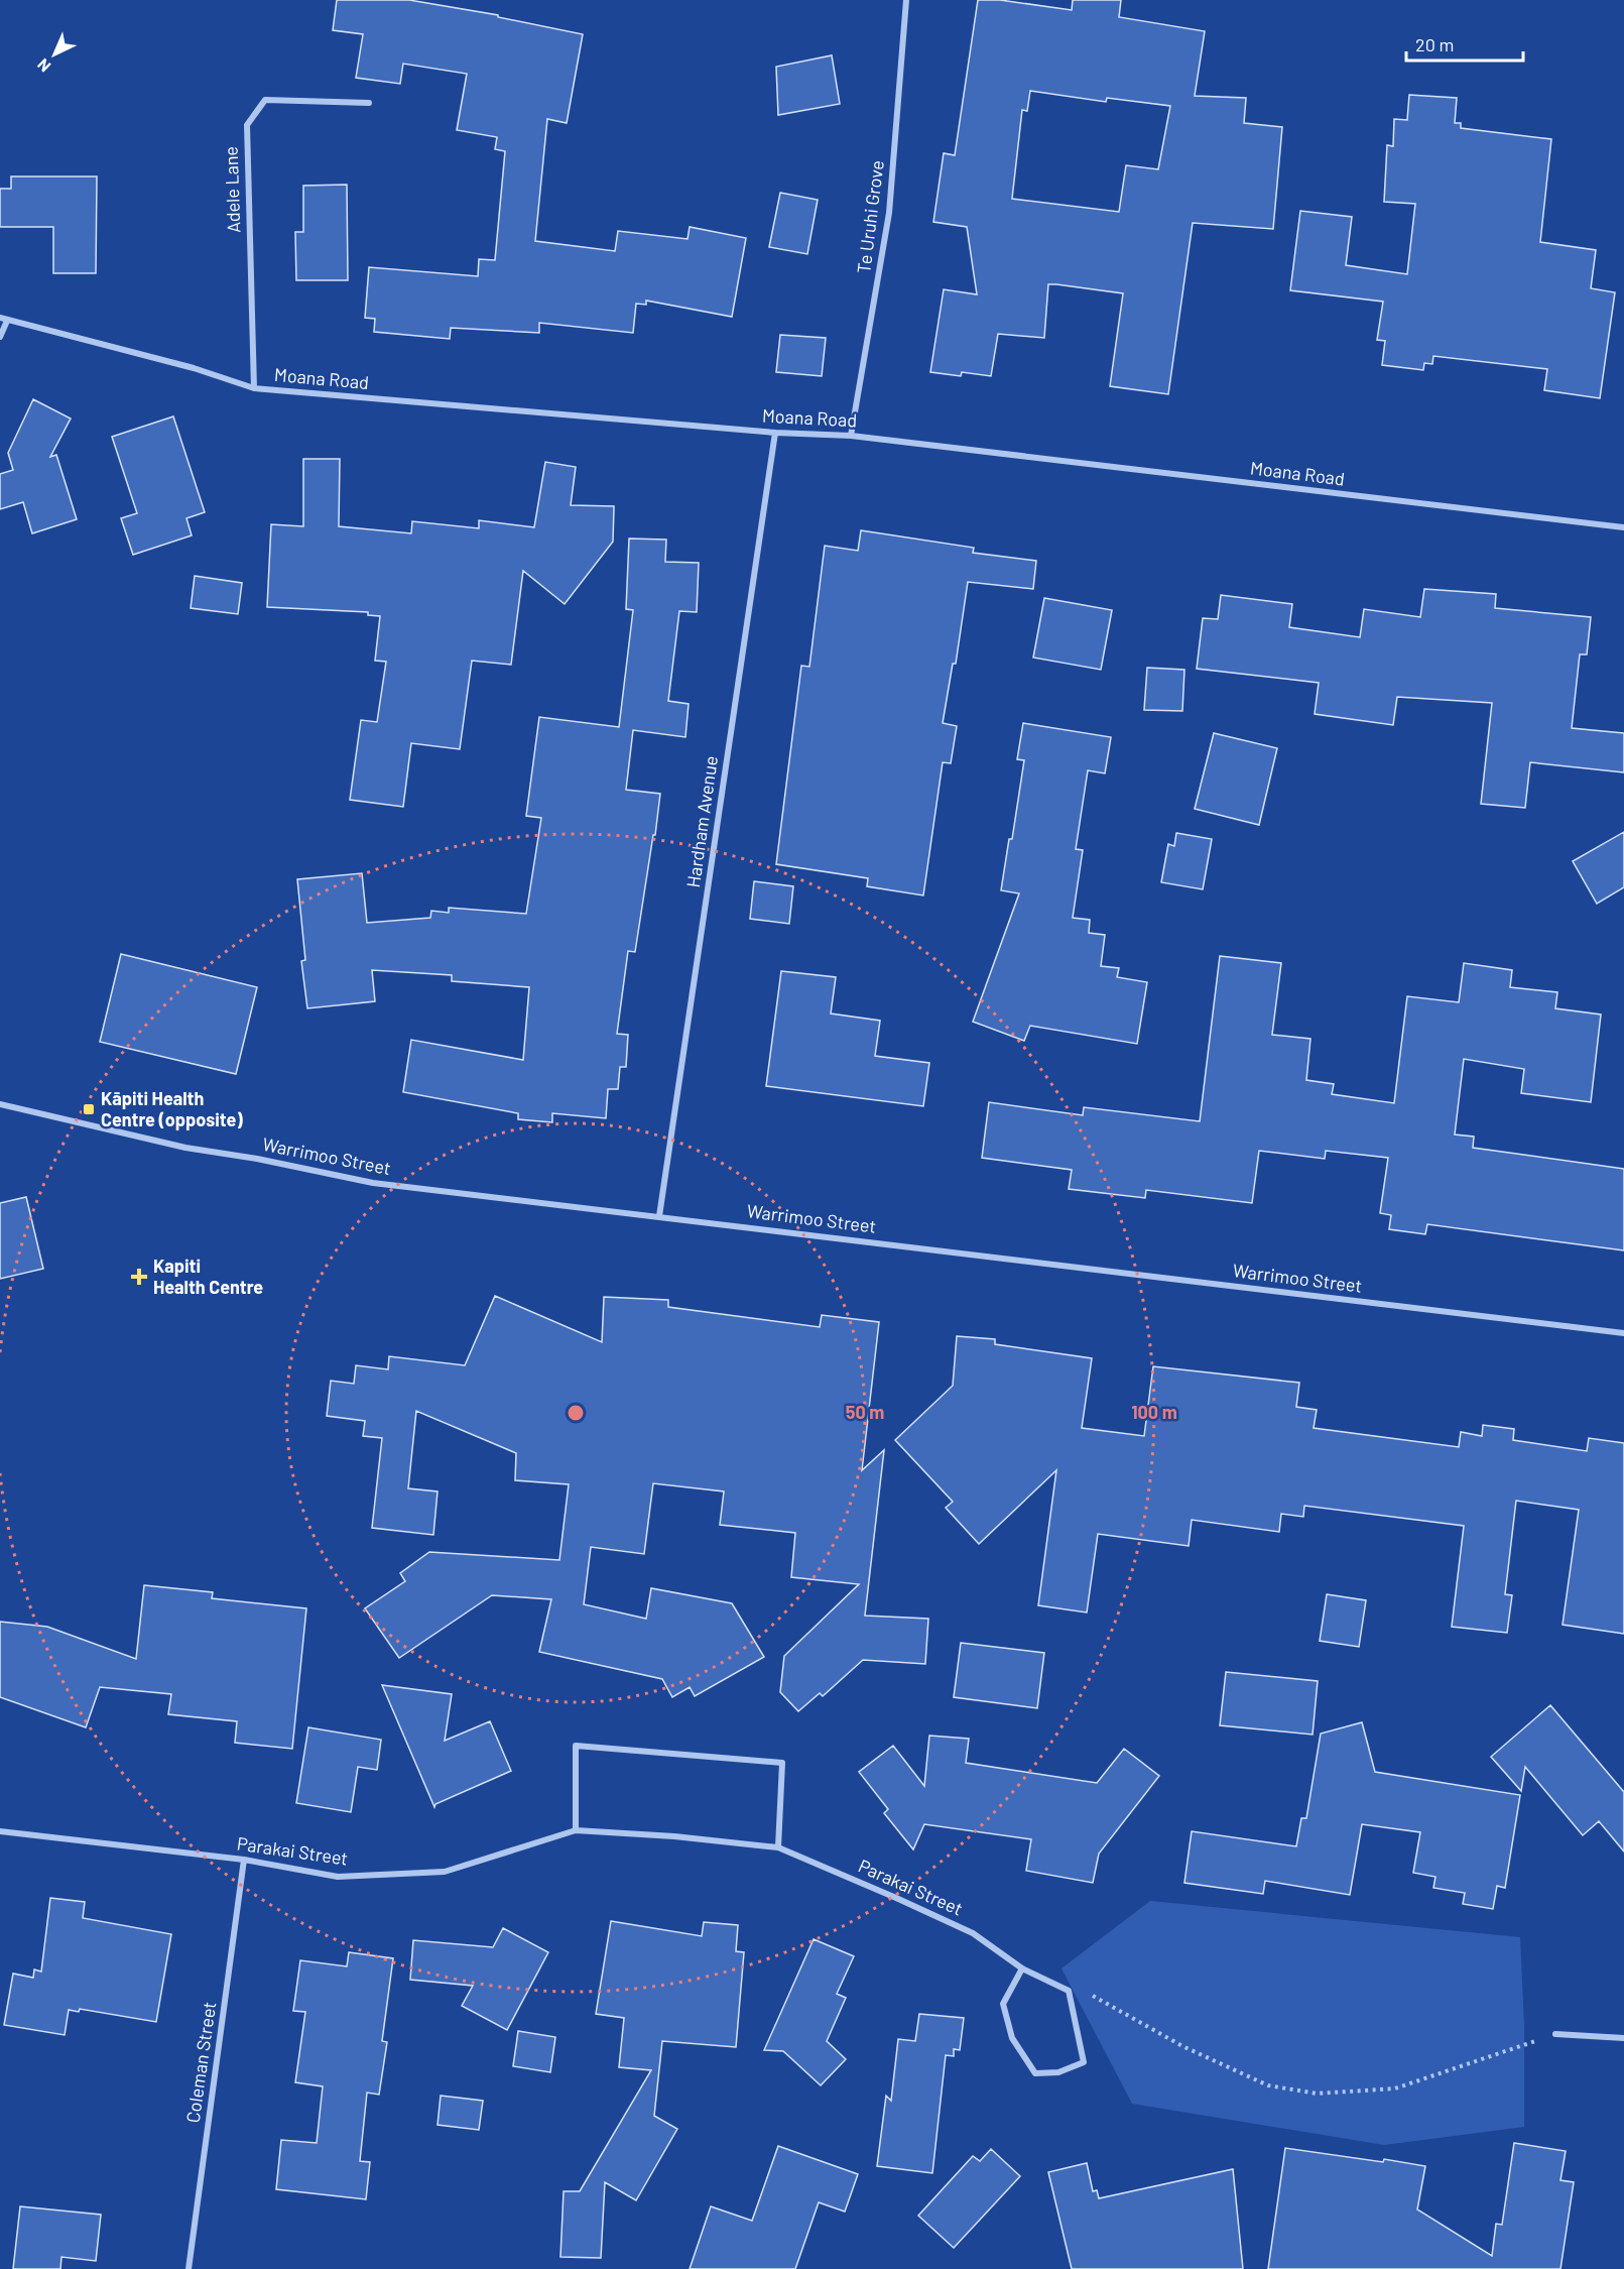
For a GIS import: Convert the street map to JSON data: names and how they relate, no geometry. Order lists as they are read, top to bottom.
{
  "streets": {
    "street": [
      "Adele Lane",
      "Te Uruhi Grove",
      "Moana Road",
      "Hardham Avenue",
      "Warrimoo Street",
      "Parakai Street",
      "Coleman Street"
    ]
  },
  "crossings": [
    ["Adele Lane", "Moana Road"],
    ["Te Uruhi Grove", "Moana Road"],
    ["Moana Road", "Hardham Avenue"],
    ["Hardham Avenue", "Warrimoo Street"],
    ["Parakai Street", "Coleman Street"]
  ],
  "places": {
    "transit": ["Kāpiti Health Centre (opposite)"],
    "health": ["Kapiti Health Centre"]
  },
  "scale_bar": "20 m",
  "north": "bottom left",
  "rings": ["50 m", "100 m"]
}
